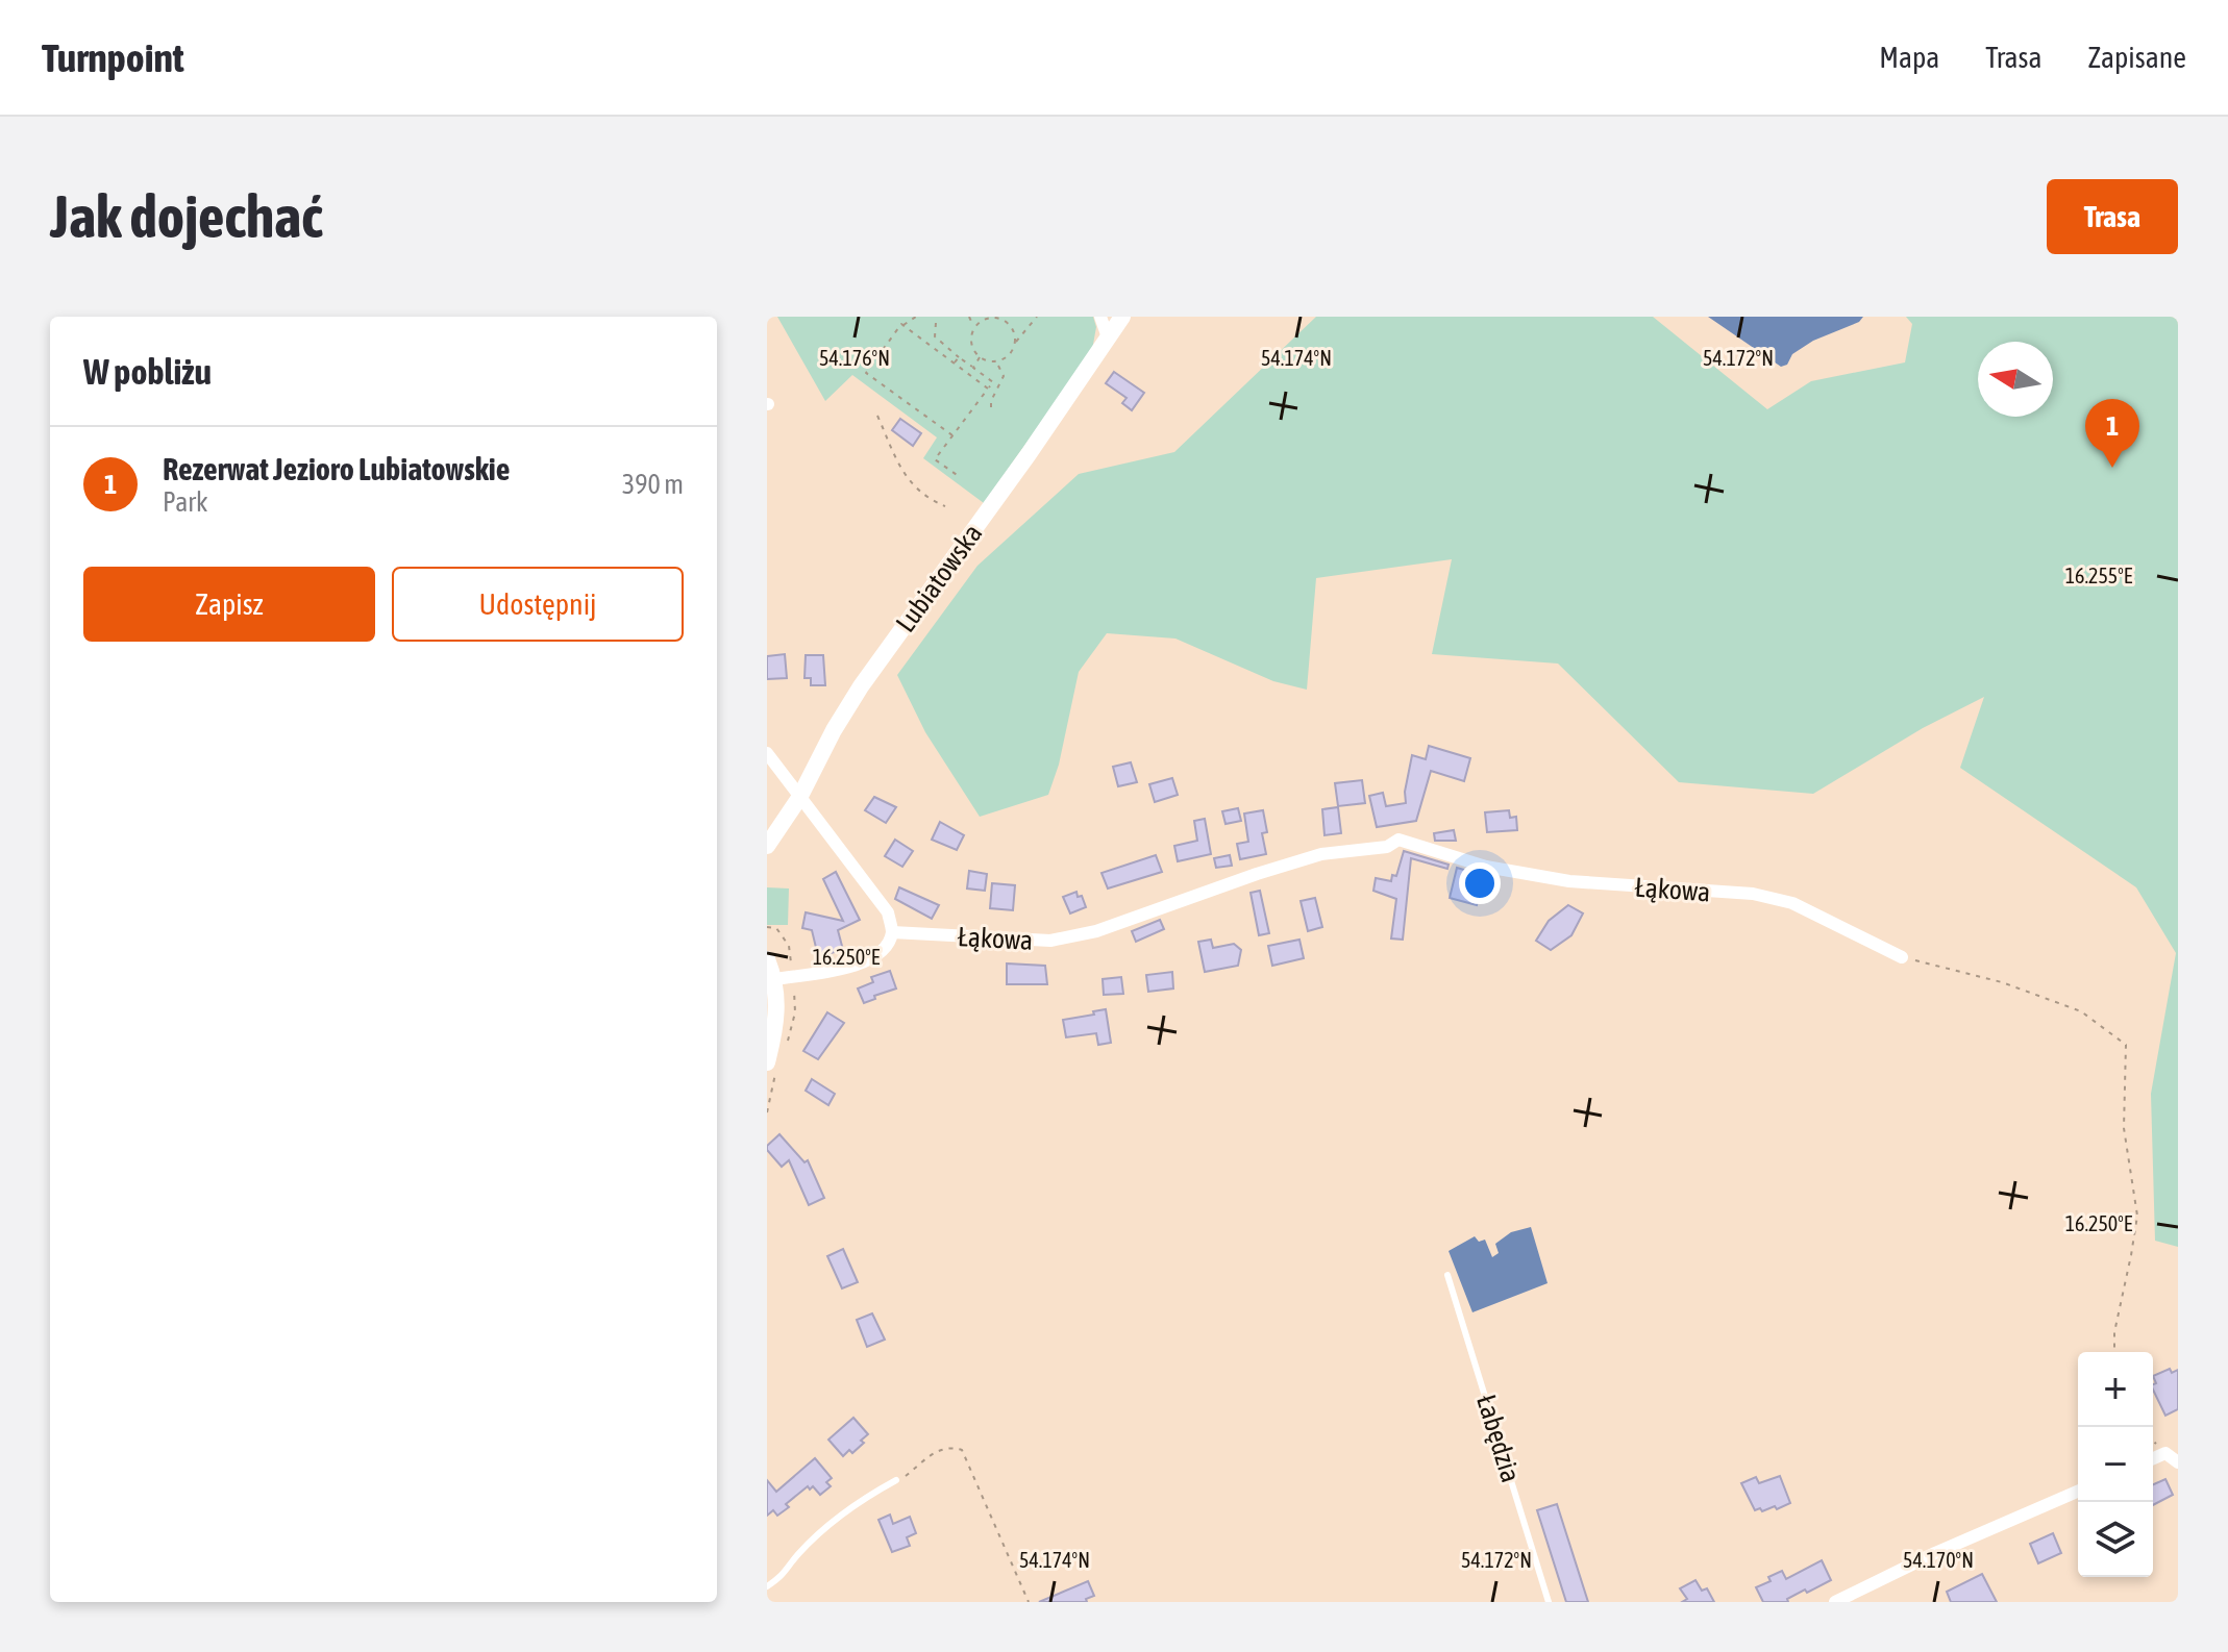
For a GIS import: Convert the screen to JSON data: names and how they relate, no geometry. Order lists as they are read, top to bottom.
{
  "streets": {
    "street": ["Lubiatowska", "Łąkowa"],
    "lane": ["Łabędzia"]
  },
  "north": "left",
  "page": {
    "header": "Turnpoint",
    "nav": ["Mapa", "Trasa", "Zapisane"],
    "buttons": [
      "Trasa",
      ["Zapisz", "Udostępnij"]
    ],
    "title": "Jak dojechać",
    "heading": "W pobliżu",
    "pins": "1",
    "list": [
      {
        "mark": "1",
        "name": "Rezerwat Jezioro Lubiatowskie",
        "note": "Park",
        "value": "390 m"
      }
    ],
    "map_buttons": ["+", "−"]
  },
  "coordinates": [
    "54.176°N",
    "54.174°N",
    "54.172°N",
    "16.255°E",
    "16.250°E",
    "54.170°N"
  ]
}
